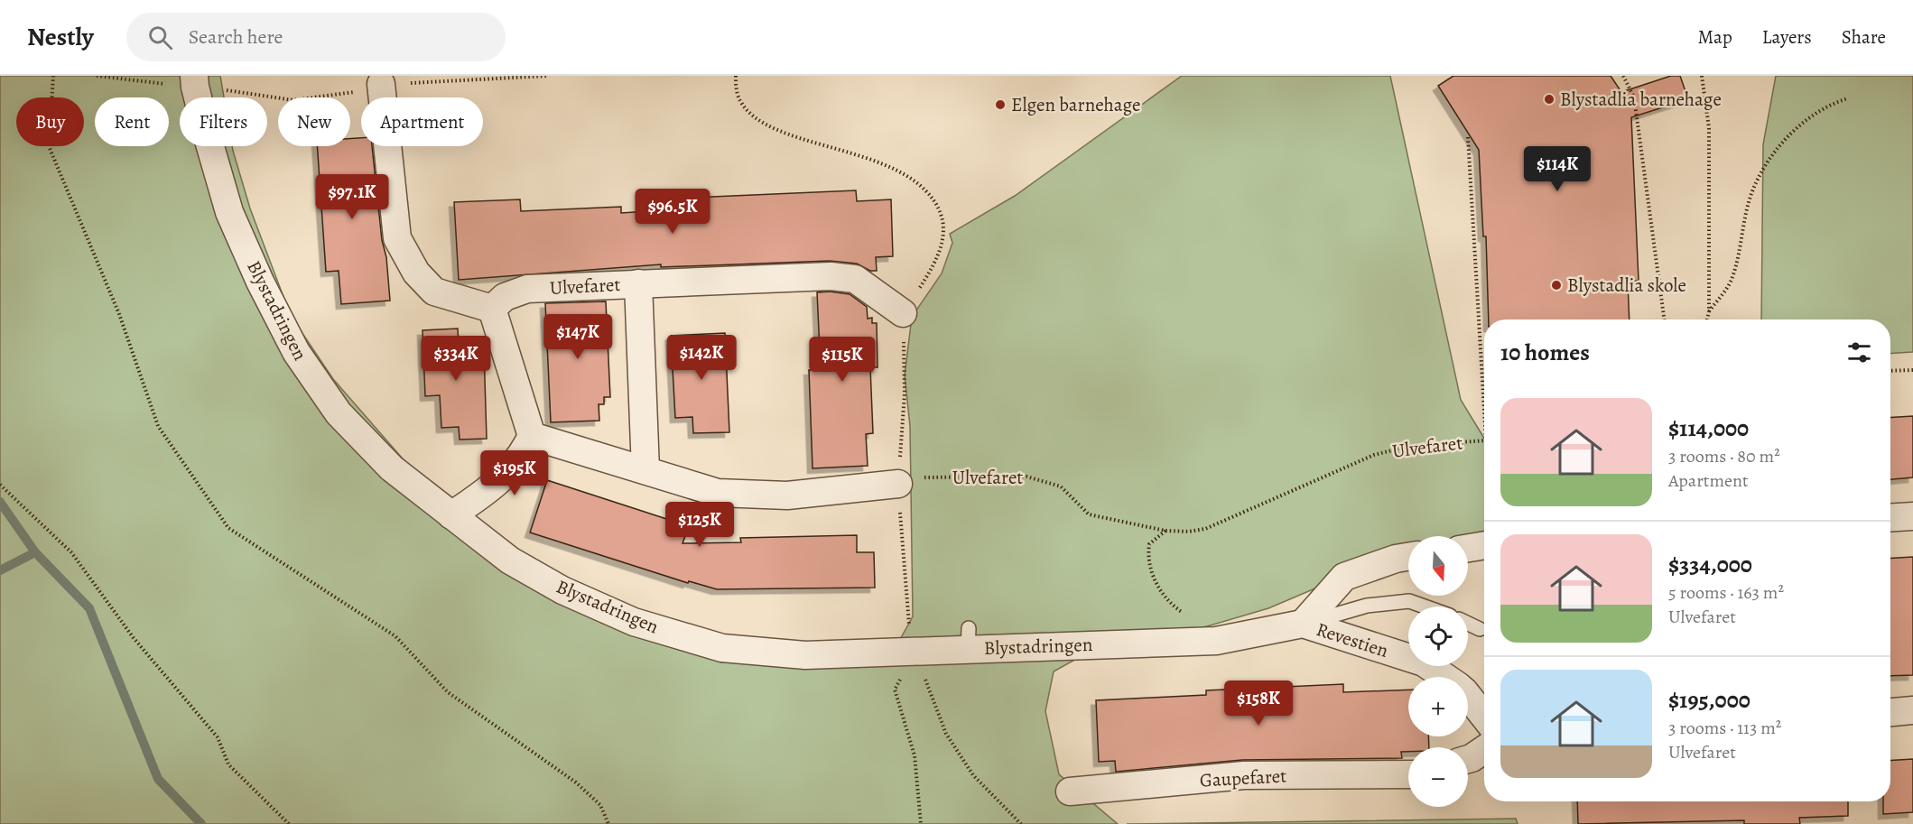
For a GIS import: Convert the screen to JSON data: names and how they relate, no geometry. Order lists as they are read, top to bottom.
{
  "streets": {
    "street": [
      "Ulvefaret",
      "Blystadringen",
      "Revestien",
      "Gaupefaret"
    ]
  },
  "crossings": [
    ["Blystadringen", "Revestien"]
  ],
  "places": ["Blystadlia barnehage", "Elgen barnehage", "Blystadlia skole"],
  "north": "bottom",
  "page": {
    "header": "Nestly",
    "search": "Search here",
    "nav": ["Map", "Layers", "Share"],
    "chip": [
      "Buy",
      "Rent",
      "Filters",
      "New",
      "Apartment"
    ],
    "price": [
      "$114K",
      "$97.1K",
      "$96.5K",
      "$147K",
      "$142K",
      "$334K",
      "$115K",
      "$195K",
      "$125K",
      "$158K"
    ],
    "heading": "10 homes",
    "list": [
      {
        "name": "$114,000",
        "note": "3 rooms · 80 m² · Apartment"
      },
      {
        "name": "$334,000",
        "note": "5 rooms · 163 m² · Ulvefaret"
      },
      {
        "name": "$195,000",
        "note": "3 rooms · 113 m² · Ulvefaret"
      }
    ],
    "map_buttons": ["+", "−"]
  }
}
